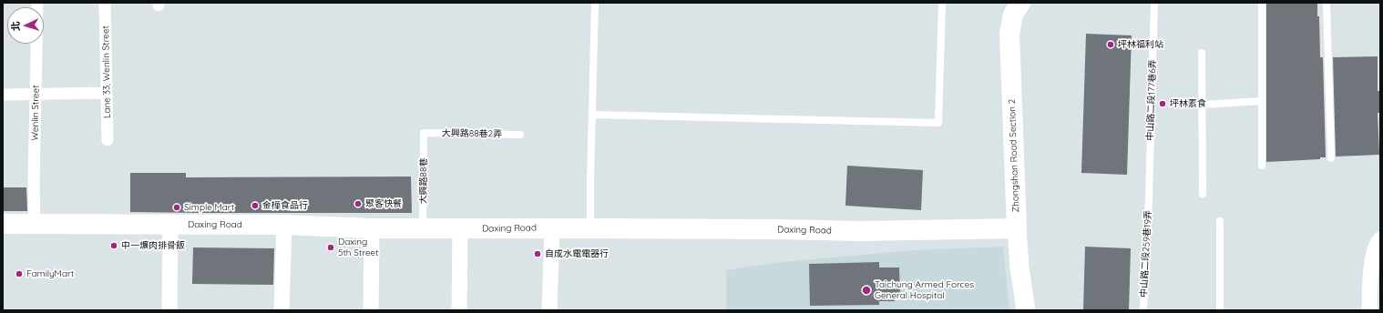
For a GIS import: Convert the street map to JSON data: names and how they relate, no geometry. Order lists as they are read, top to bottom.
{
  "streets": {
    "main road": ["Zhongshan Road Section 2", "Daxing Road"],
    "street": ["Lane 33, Wenlin Street", "Wenlin Street"],
    "lane": [
      "中山路二段177巷6弄",
      "大興路88巷2弄",
      "大興路88巷",
      "中山路二段259巷19弄"
    ]
  },
  "crossings": [
    ["中山路二段177巷6弄", "中山路二段259巷19弄"],
    ["Wenlin Street", "Daxing Road"],
    ["大興路88巷2弄", "大興路88巷"],
    ["Zhongshan Road Section 2", "Daxing Road"],
    ["大興路88巷", "Daxing Road"]
  ],
  "places": [
    "坪林福利站",
    "坪林素食",
    "聚客快餐",
    "金樺食品行",
    "Simple Mart",
    "中一爌肉排骨飯",
    "Daxing 5th Street",
    "自成水電電器行",
    "FamilyMart",
    "Taichung Armed Forces General Hospital"
  ],
  "north": "left"
}
